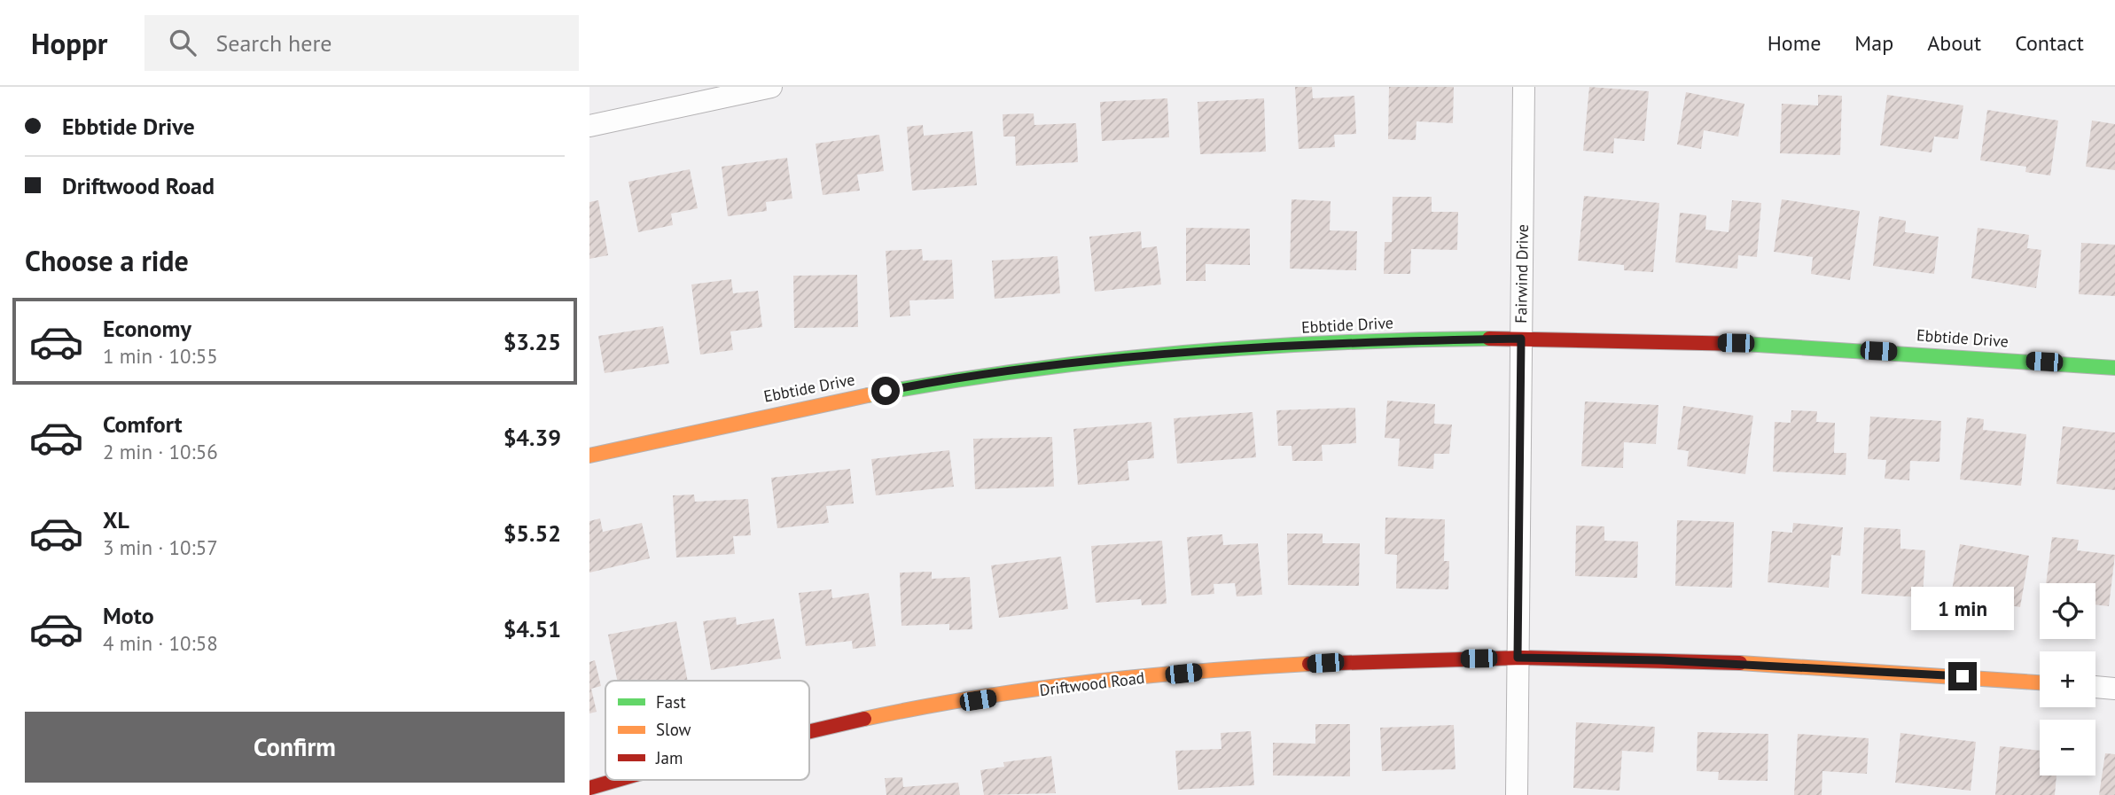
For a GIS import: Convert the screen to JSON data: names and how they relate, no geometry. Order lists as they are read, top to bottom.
{
  "streets": {
    "street": ["Fairwind Drive", "Ebbtide Drive", "Driftwood Road"]
  },
  "crossings": [
    ["Fairwind Drive", "Ebbtide Drive"],
    ["Fairwind Drive", "Driftwood Road"]
  ],
  "legend": ["Fast", "Slow", "Jam"],
  "page": {
    "header": "Hoppr",
    "search": "Search here",
    "nav": [
      "Home",
      "Map",
      "About",
      "Contact"
    ],
    "banner": ["Ebbtide Drive", "Driftwood Road"],
    "heading": "Choose a ride",
    "list": [
      {
        "name": "Economy",
        "note": "1 min · 10:55",
        "value": "$3.25"
      },
      {
        "name": "Comfort",
        "note": "2 min · 10:56",
        "value": "$4.39"
      },
      {
        "name": "XL",
        "note": "3 min · 10:57",
        "value": "$5.52"
      },
      {
        "name": "Moto",
        "note": "4 min · 10:58",
        "value": "$4.51"
      }
    ],
    "map_buttons": ["+", "−"],
    "bubble": "1 min",
    "buttons": "Confirm"
  }
}
